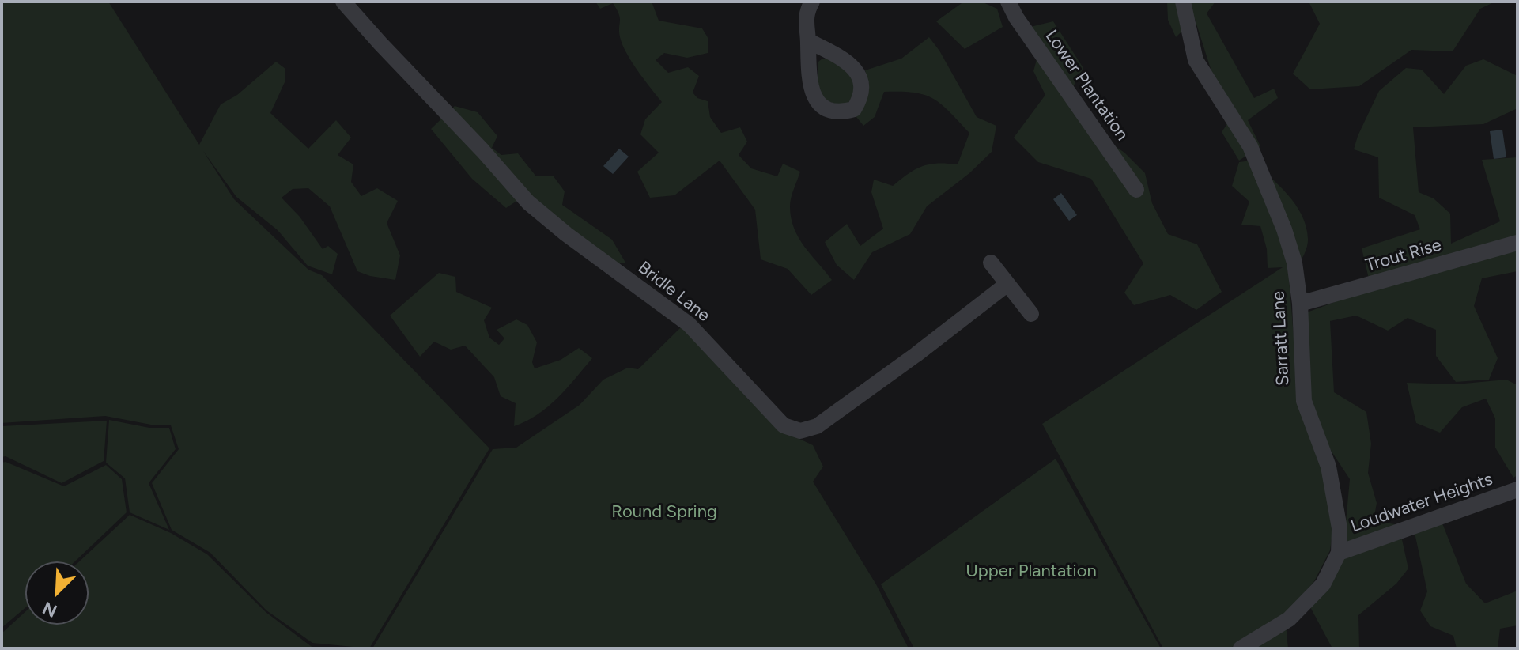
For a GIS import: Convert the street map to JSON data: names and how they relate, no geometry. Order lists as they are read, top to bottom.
{
  "streets": {
    "street": [
      "Lower Plantation",
      "Trout Rise",
      "Bridle Lane",
      "Sarratt Lane",
      "Loudwater Heights"
    ]
  },
  "crossings": [
    ["Trout Rise", "Sarratt Lane"],
    ["Sarratt Lane", "Loudwater Heights"]
  ],
  "parks": ["Round Spring", "Upper Plantation"],
  "north": "bottom left"
}
